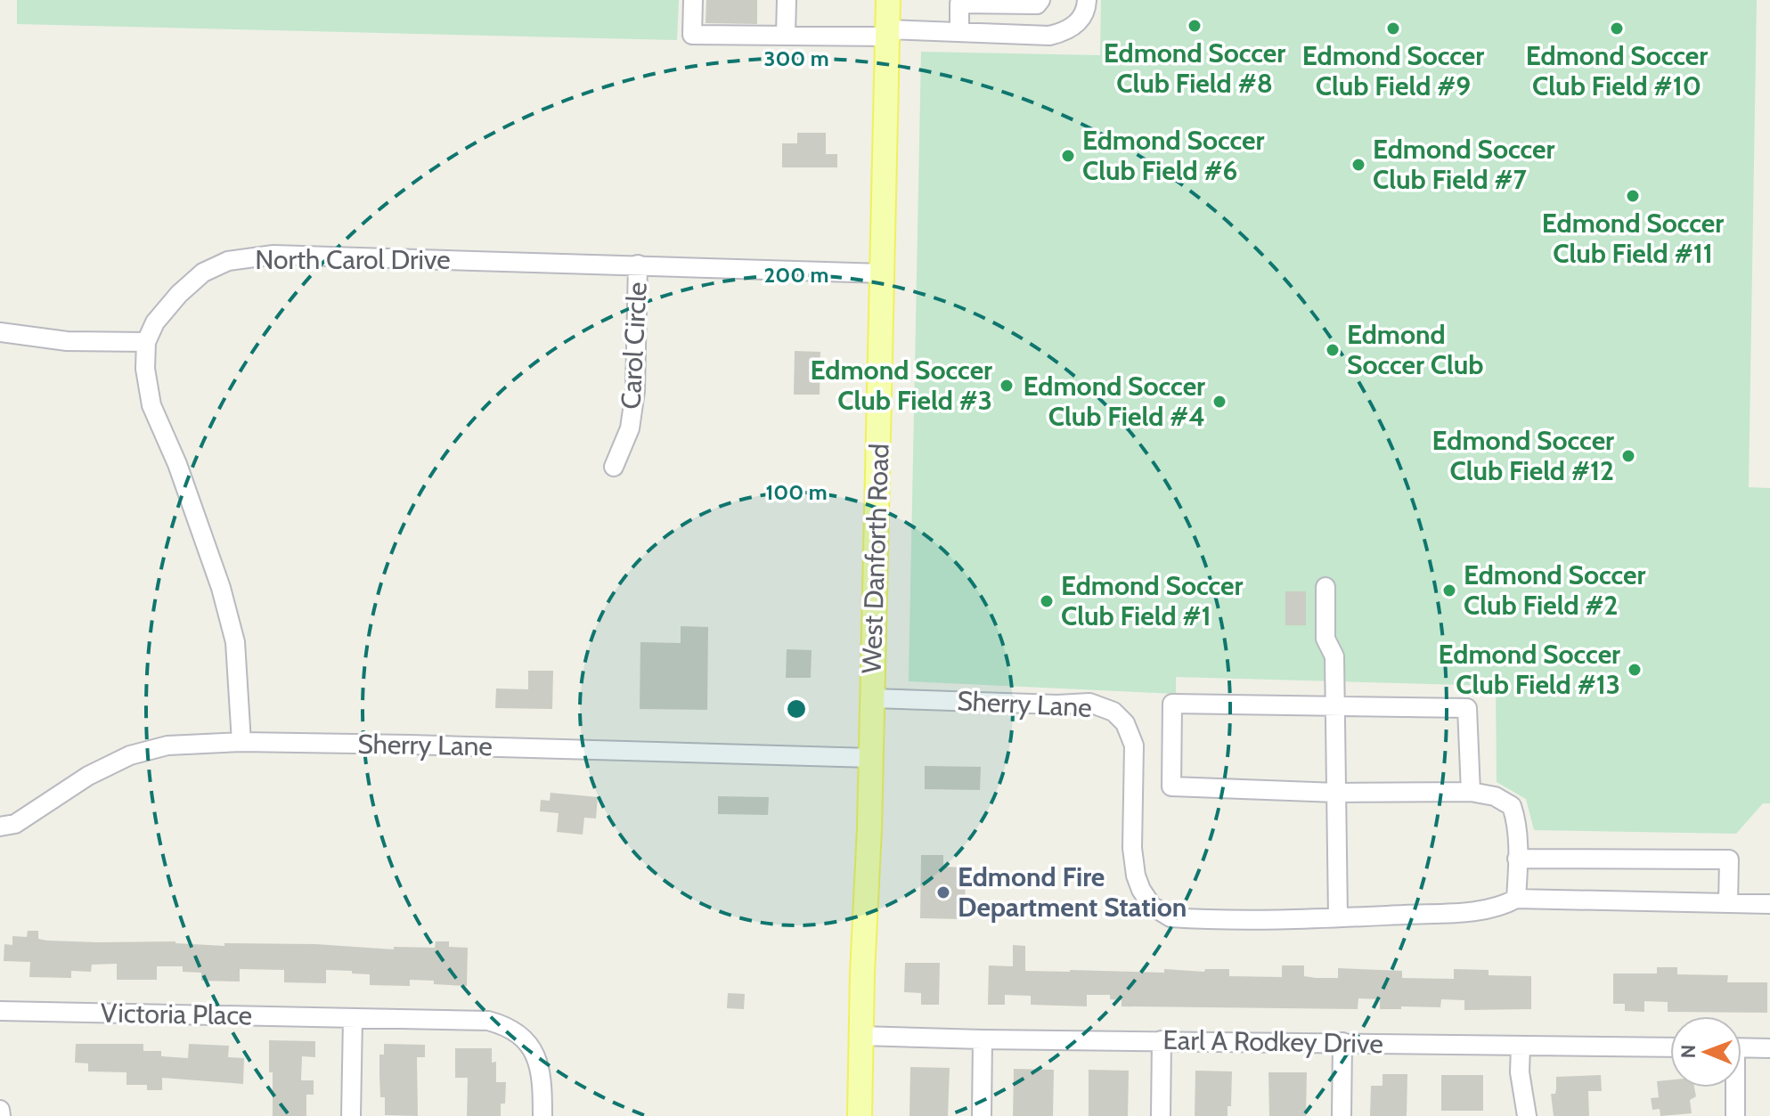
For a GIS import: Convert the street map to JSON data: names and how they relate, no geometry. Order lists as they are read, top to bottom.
{
  "streets": {
    "main road": ["West Danforth Road"],
    "street": [
      "North Carol Drive",
      "Carol Circle",
      "Sherry Lane",
      "Victoria Place",
      "Earl A Rodkey Drive"
    ]
  },
  "crossings": [
    ["North Carol Drive", "Carol Circle"],
    ["North Carol Drive", "West Danforth Road"],
    ["West Danforth Road", "Sherry Lane"],
    ["West Danforth Road", "Earl A Rodkey Drive"]
  ],
  "places": [
    "Edmond Soccer Club Field #8",
    "Edmond Soccer Club Field #9",
    "Edmond Soccer Club Field #10",
    "Edmond Soccer Club Field #6",
    "Edmond Soccer Club Field #7",
    "Edmond Soccer Club Field #11",
    "Edmond Soccer Club",
    "Edmond Soccer Club Field #3",
    "Edmond Soccer Club Field #4",
    "Edmond Soccer Club Field #12",
    "Edmond Soccer Club Field #2",
    "Edmond Soccer Club Field #1",
    "Edmond Soccer Club Field #13",
    "Edmond Fire Department Station"
  ],
  "north": "left",
  "rings": ["300 m", "200 m", "100 m"]
}
